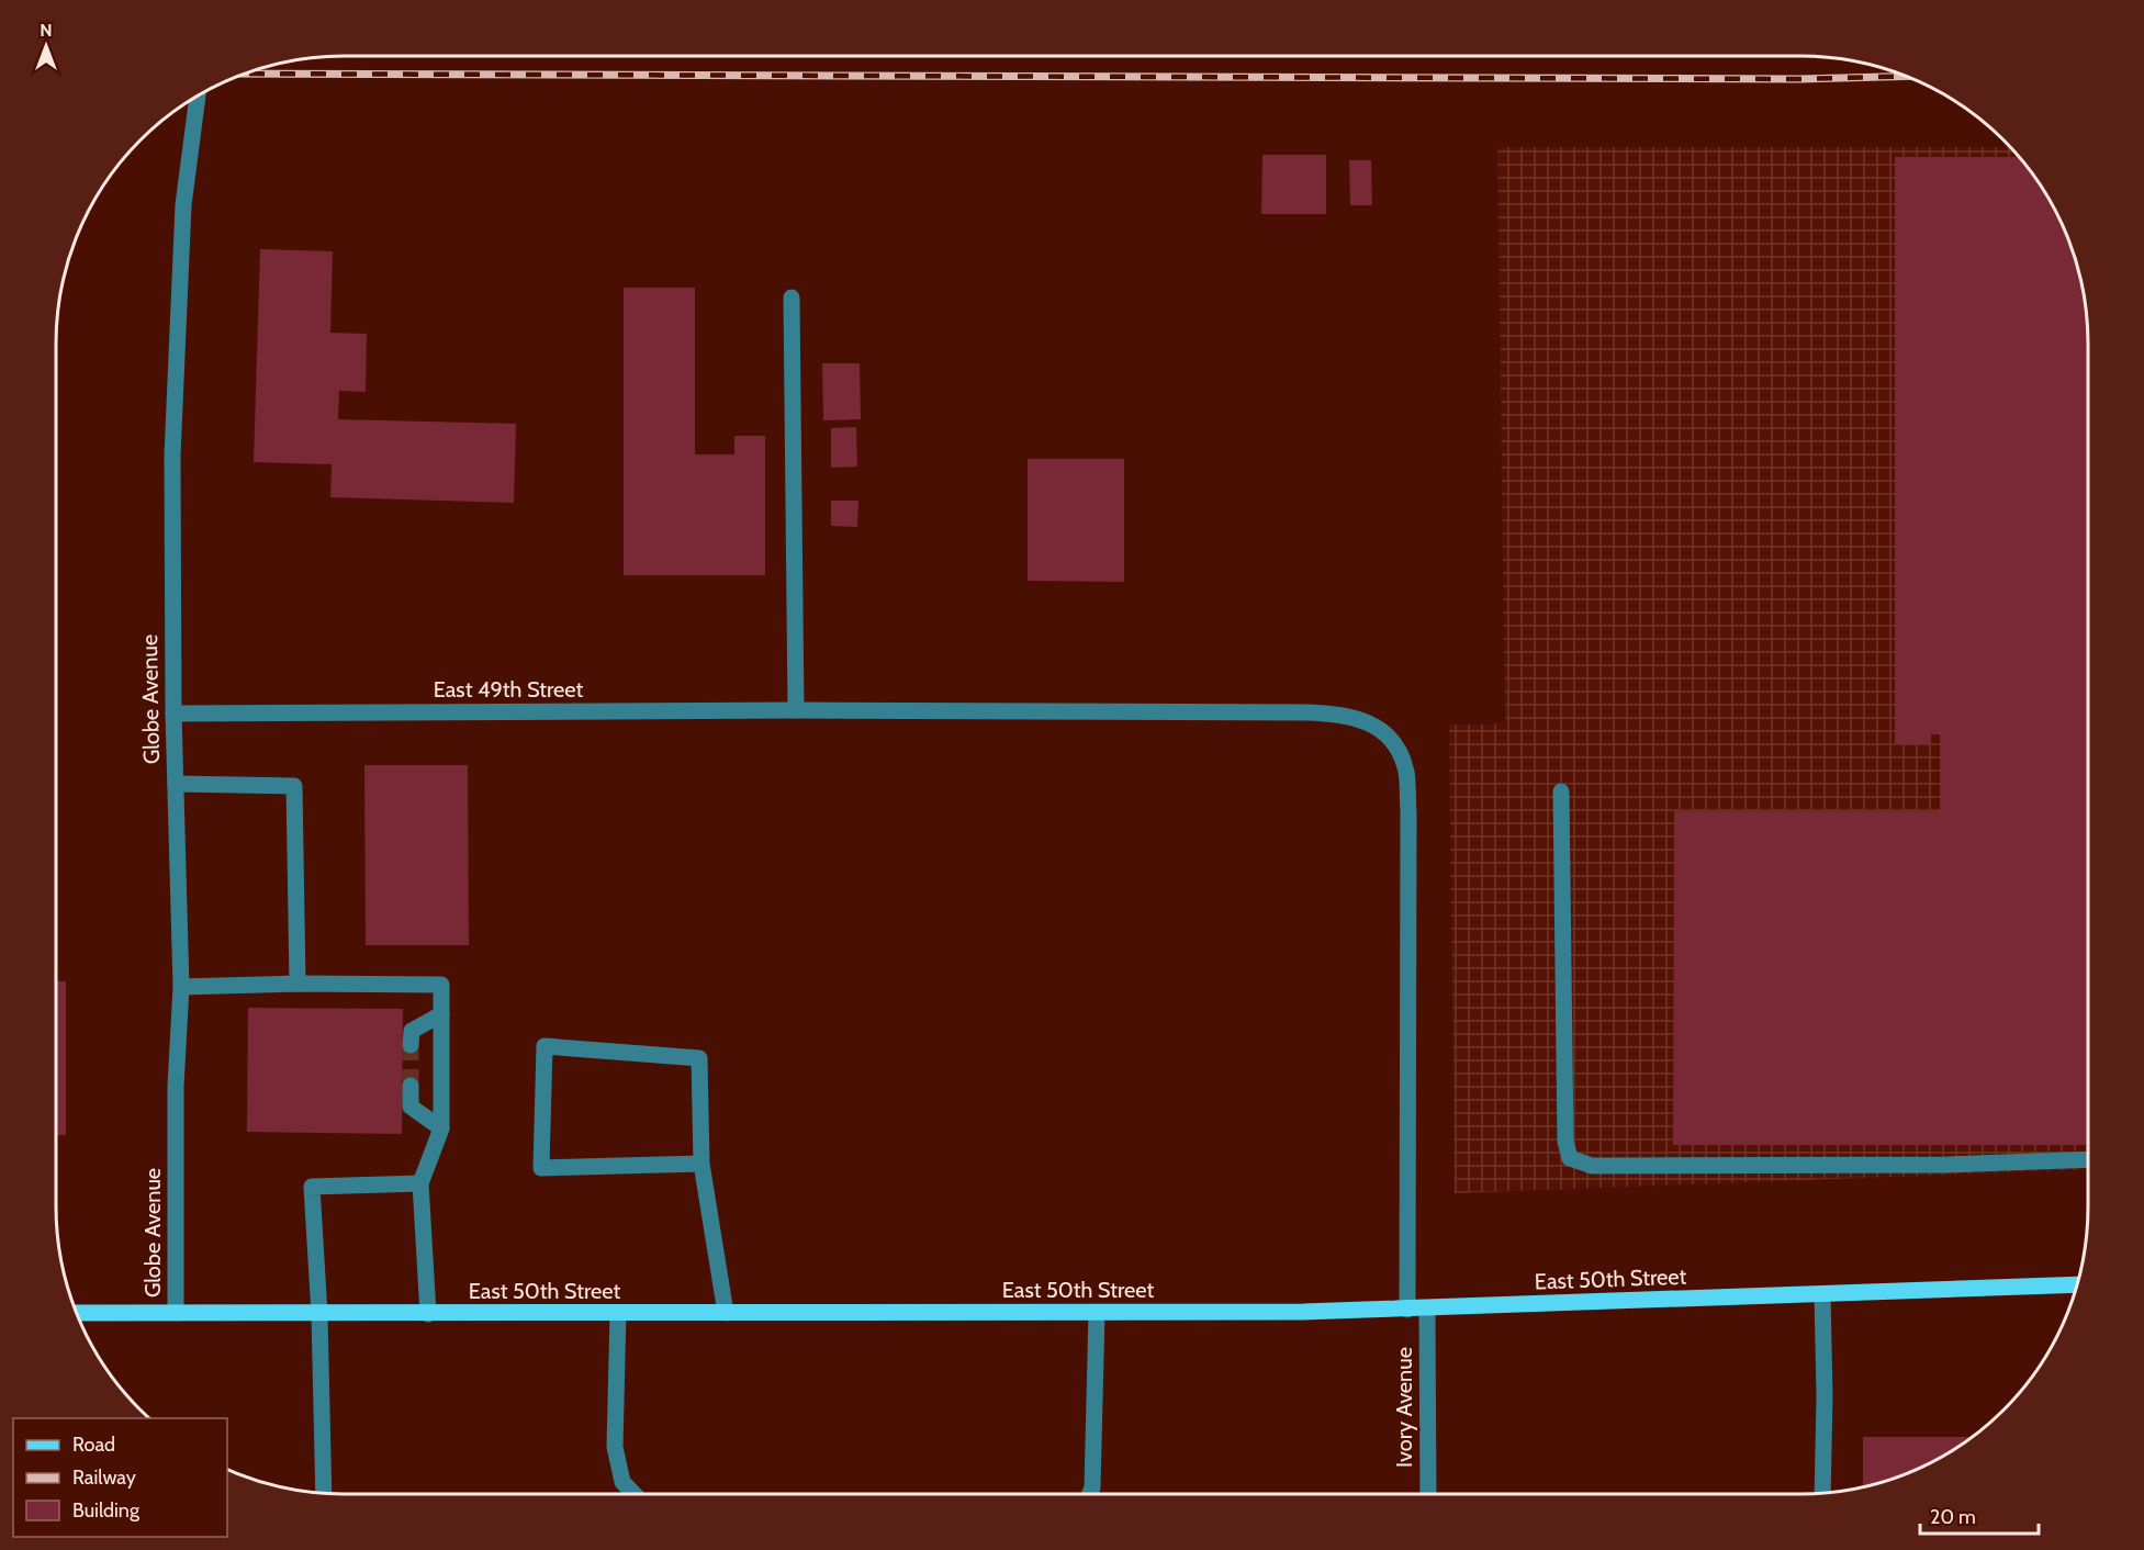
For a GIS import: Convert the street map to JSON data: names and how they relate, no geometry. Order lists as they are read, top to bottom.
{
  "streets": {
    "main road": ["East 50th Street"],
    "street": ["East 49th Street", "Globe Avenue", "Ivory Avenue"]
  },
  "crossings": [
    ["East 49th Street", "Globe Avenue"],
    ["East 49th Street", "East 50th Street"],
    ["Globe Avenue", "East 50th Street"],
    ["East 50th Street", "Ivory Avenue"]
  ],
  "legend": ["Road", "Railway", "Building"],
  "scale_bar": "20 m",
  "north": "top"
}
